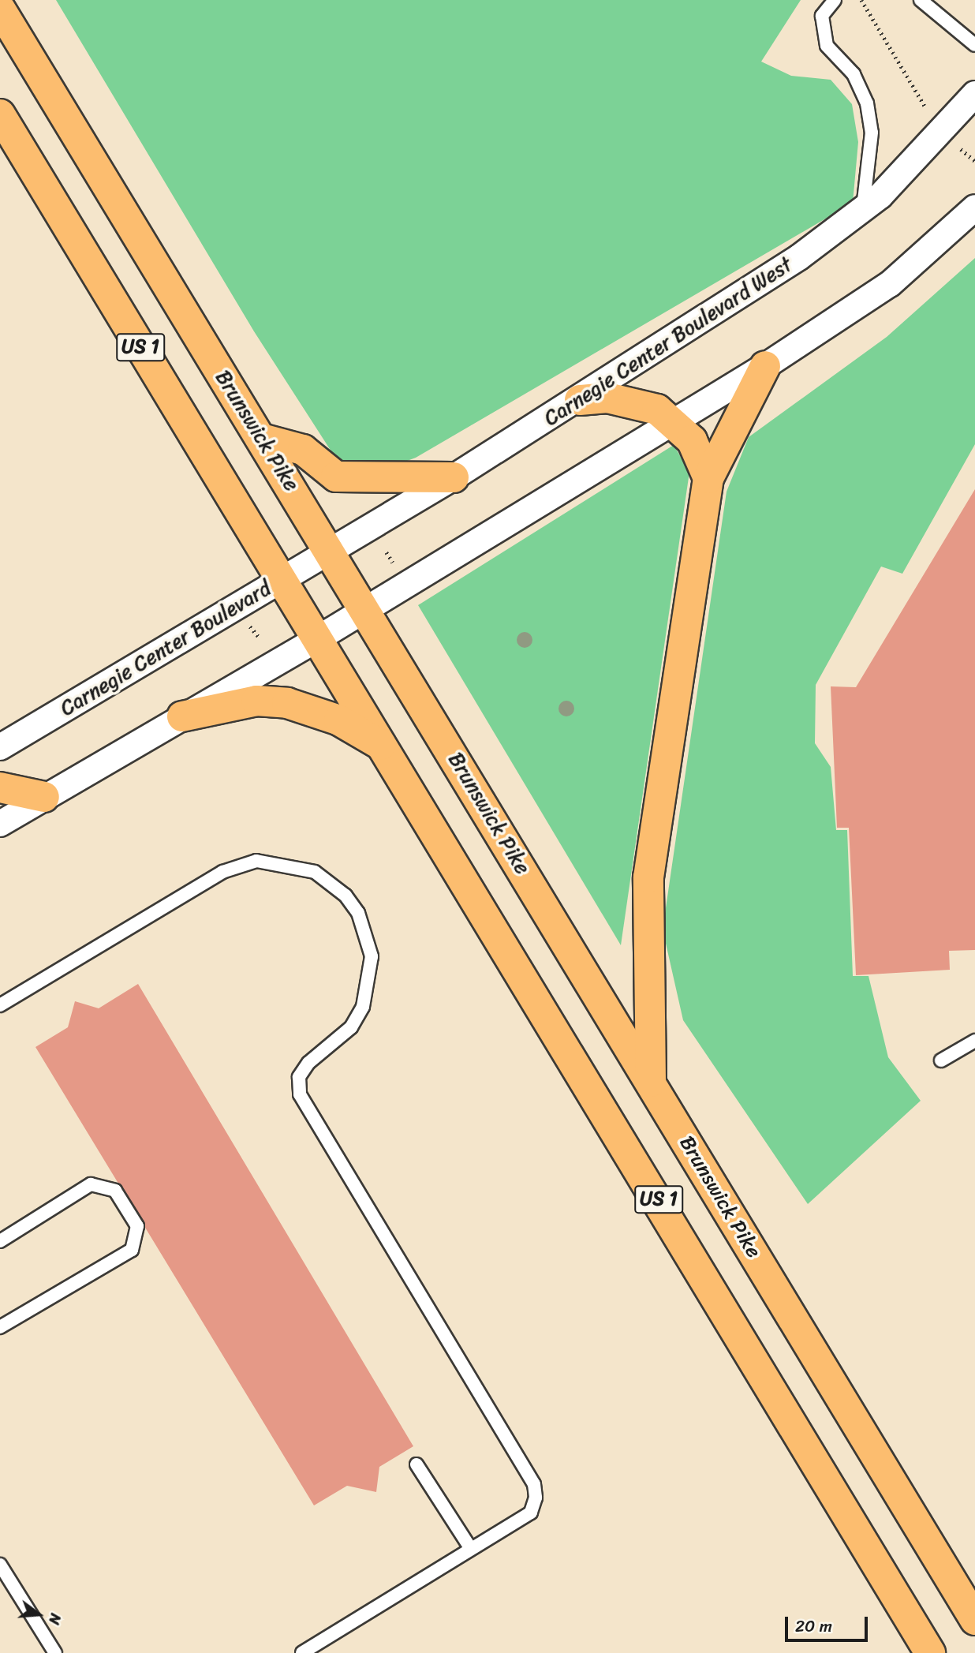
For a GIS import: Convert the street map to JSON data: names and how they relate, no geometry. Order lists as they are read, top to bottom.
{
  "streets": {
    "highway": ["US 1", "Brunswick Pike"],
    "street": ["Carnegie Center Boulevard West", "Carnegie Center Boulevard"]
  },
  "crossings": [
    ["Carnegie Center Boulevard West", "Brunswick Pike"],
    ["Carnegie Center Boulevard West", "Carnegie Center Boulevard"],
    ["US 1", "Carnegie Center Boulevard"],
    ["Brunswick Pike", "Carnegie Center Boulevard"]
  ],
  "scale_bar": "20 m",
  "north": "right"
}
